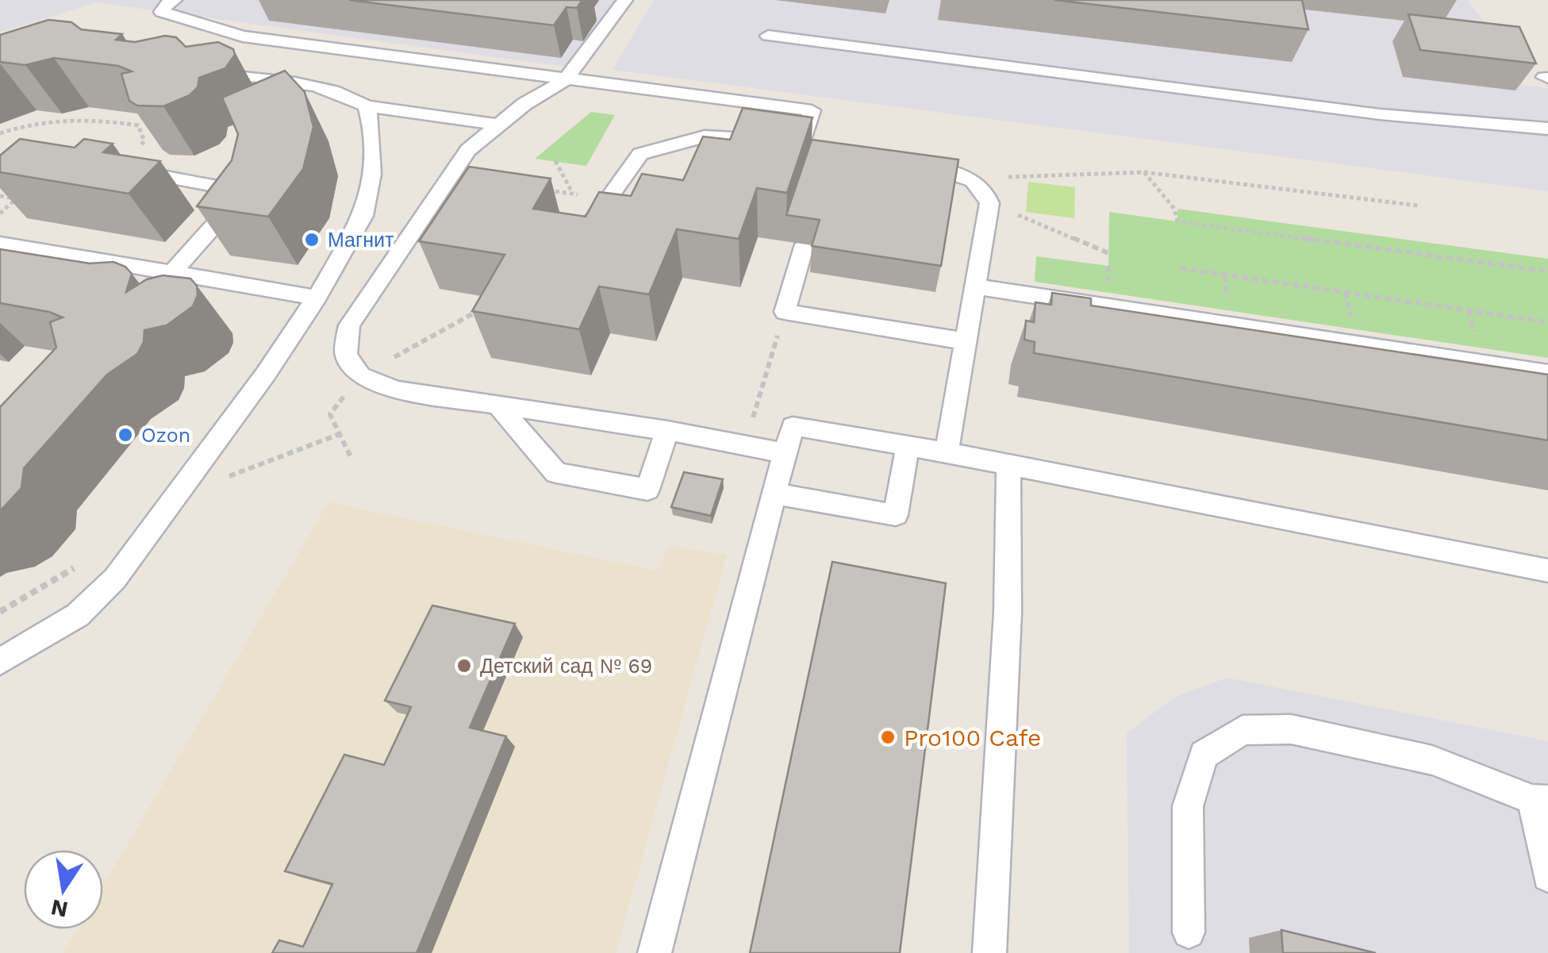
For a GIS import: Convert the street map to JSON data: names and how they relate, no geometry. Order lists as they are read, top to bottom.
{
  "places": [
    "Магнит",
    "Ozon",
    "Детский сад № 69",
    "Pro100 Cafe"
  ],
  "north": "bottom"
}
